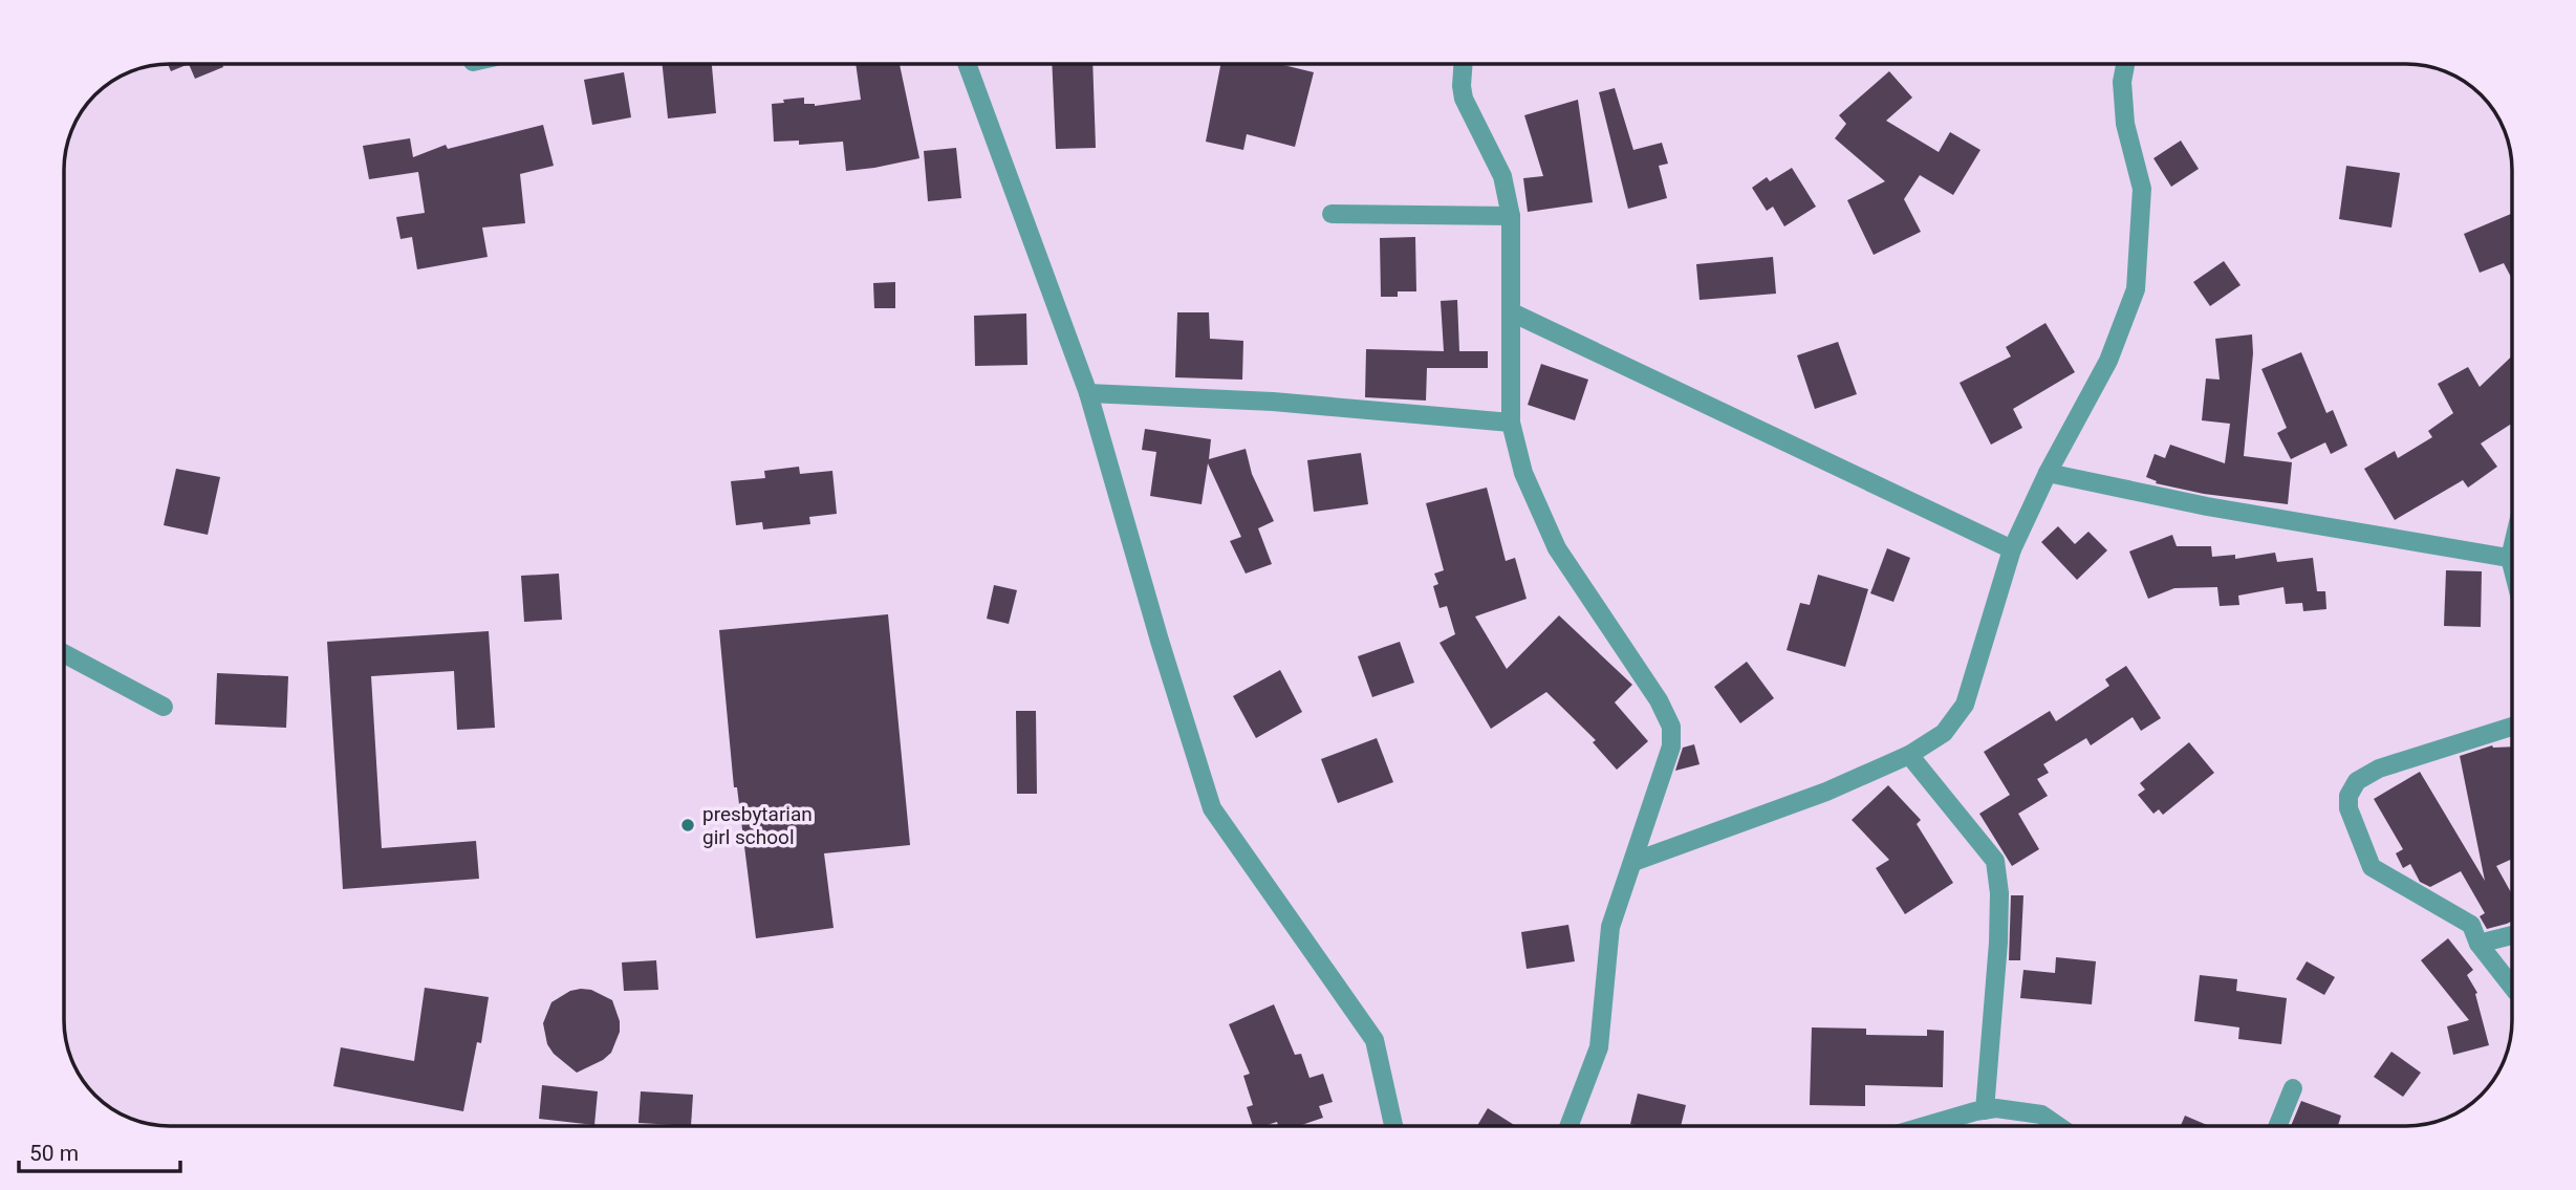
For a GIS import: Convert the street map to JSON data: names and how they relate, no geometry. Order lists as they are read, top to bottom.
{
  "places": ["presbytarian girl school"],
  "scale_bar": "50 m"
}
